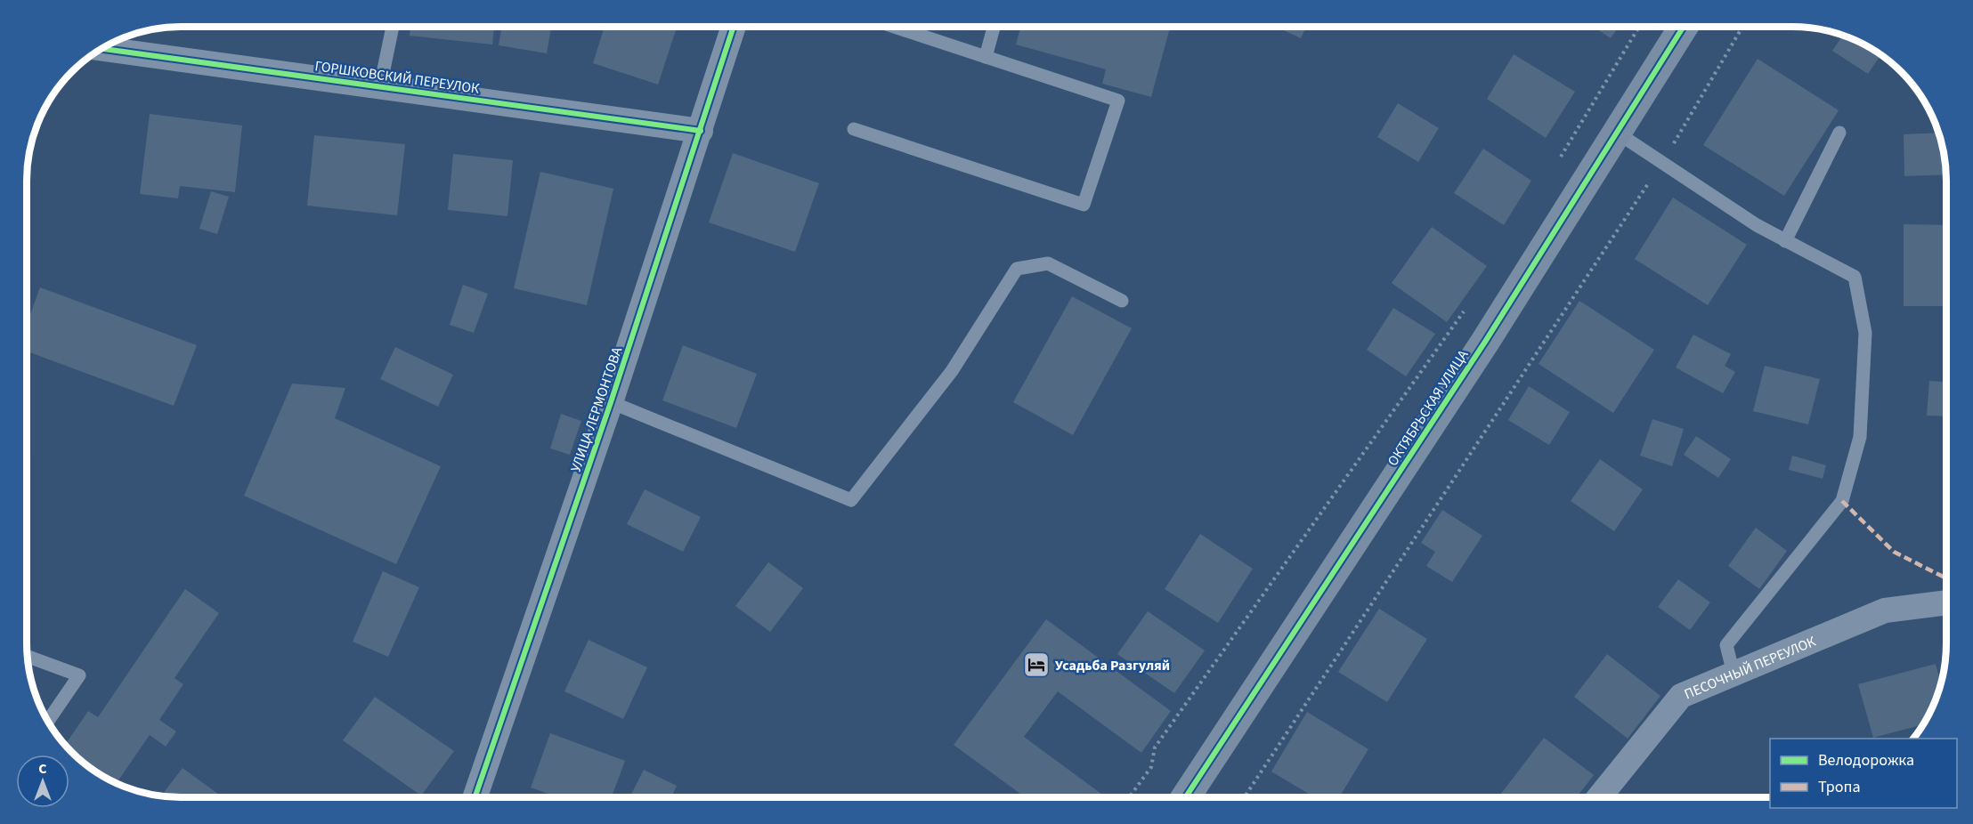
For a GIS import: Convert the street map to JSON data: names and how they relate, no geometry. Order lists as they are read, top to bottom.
{
  "streets": {
    "street": [
      "ГОРШКОВСКИЙ ПЕРЕУЛОК",
      "ОКТЯБРЬСКАЯ УЛИЦА",
      "УЛИЦА ЛЕРМОНТОВА",
      "ПЕСОЧНЫЙ ПЕРЕУЛОК"
    ]
  },
  "crossings": [
    ["ГОРШКОВСКИЙ ПЕРЕУЛОК", "УЛИЦА ЛЕРМОНТОВА"]
  ],
  "places": {
    "hotel": ["Усадьба Разгуляй"]
  },
  "legend": ["Велодорожка", "Тропа"],
  "north": "top"
}
